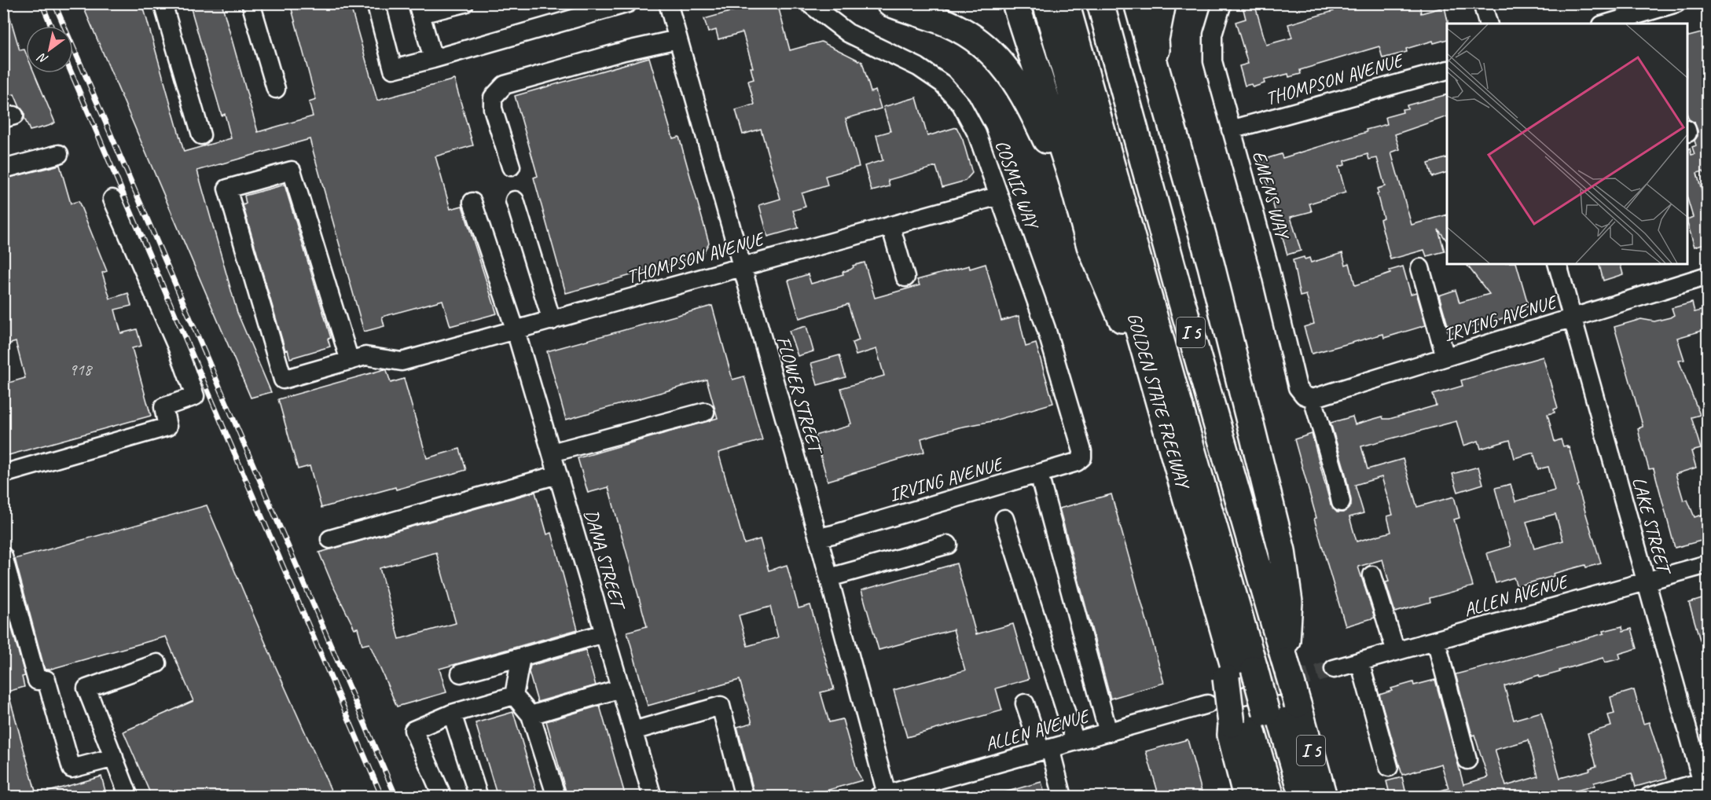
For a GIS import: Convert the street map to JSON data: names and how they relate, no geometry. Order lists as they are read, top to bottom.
{
  "streets": {
    "highway": ["I 5", "GOLDEN STATE FREEWAY"],
    "street": [
      "THOMPSON AVENUE",
      "COSMIC WAY",
      "EMENS WAY",
      "IRVING AVENUE",
      "FLOWER STREET",
      "LAKE STREET",
      "DANA STREET",
      "ALLEN AVENUE"
    ]
  },
  "crossings": [
    ["THOMPSON AVENUE", "COSMIC WAY"],
    ["THOMPSON AVENUE", "EMENS WAY"],
    ["THOMPSON AVENUE", "FLOWER STREET"],
    ["THOMPSON AVENUE", "DANA STREET"],
    ["COSMIC WAY", "IRVING AVENUE"],
    ["EMENS WAY", "IRVING AVENUE"],
    ["IRVING AVENUE", "FLOWER STREET"],
    ["IRVING AVENUE", "LAKE STREET"],
    ["I 5", "GOLDEN STATE FREEWAY"],
    ["FLOWER STREET", "ALLEN AVENUE"],
    ["LAKE STREET", "ALLEN AVENUE"]
  ],
  "house_numbers": ["918"],
  "north": "bottom left"
}
